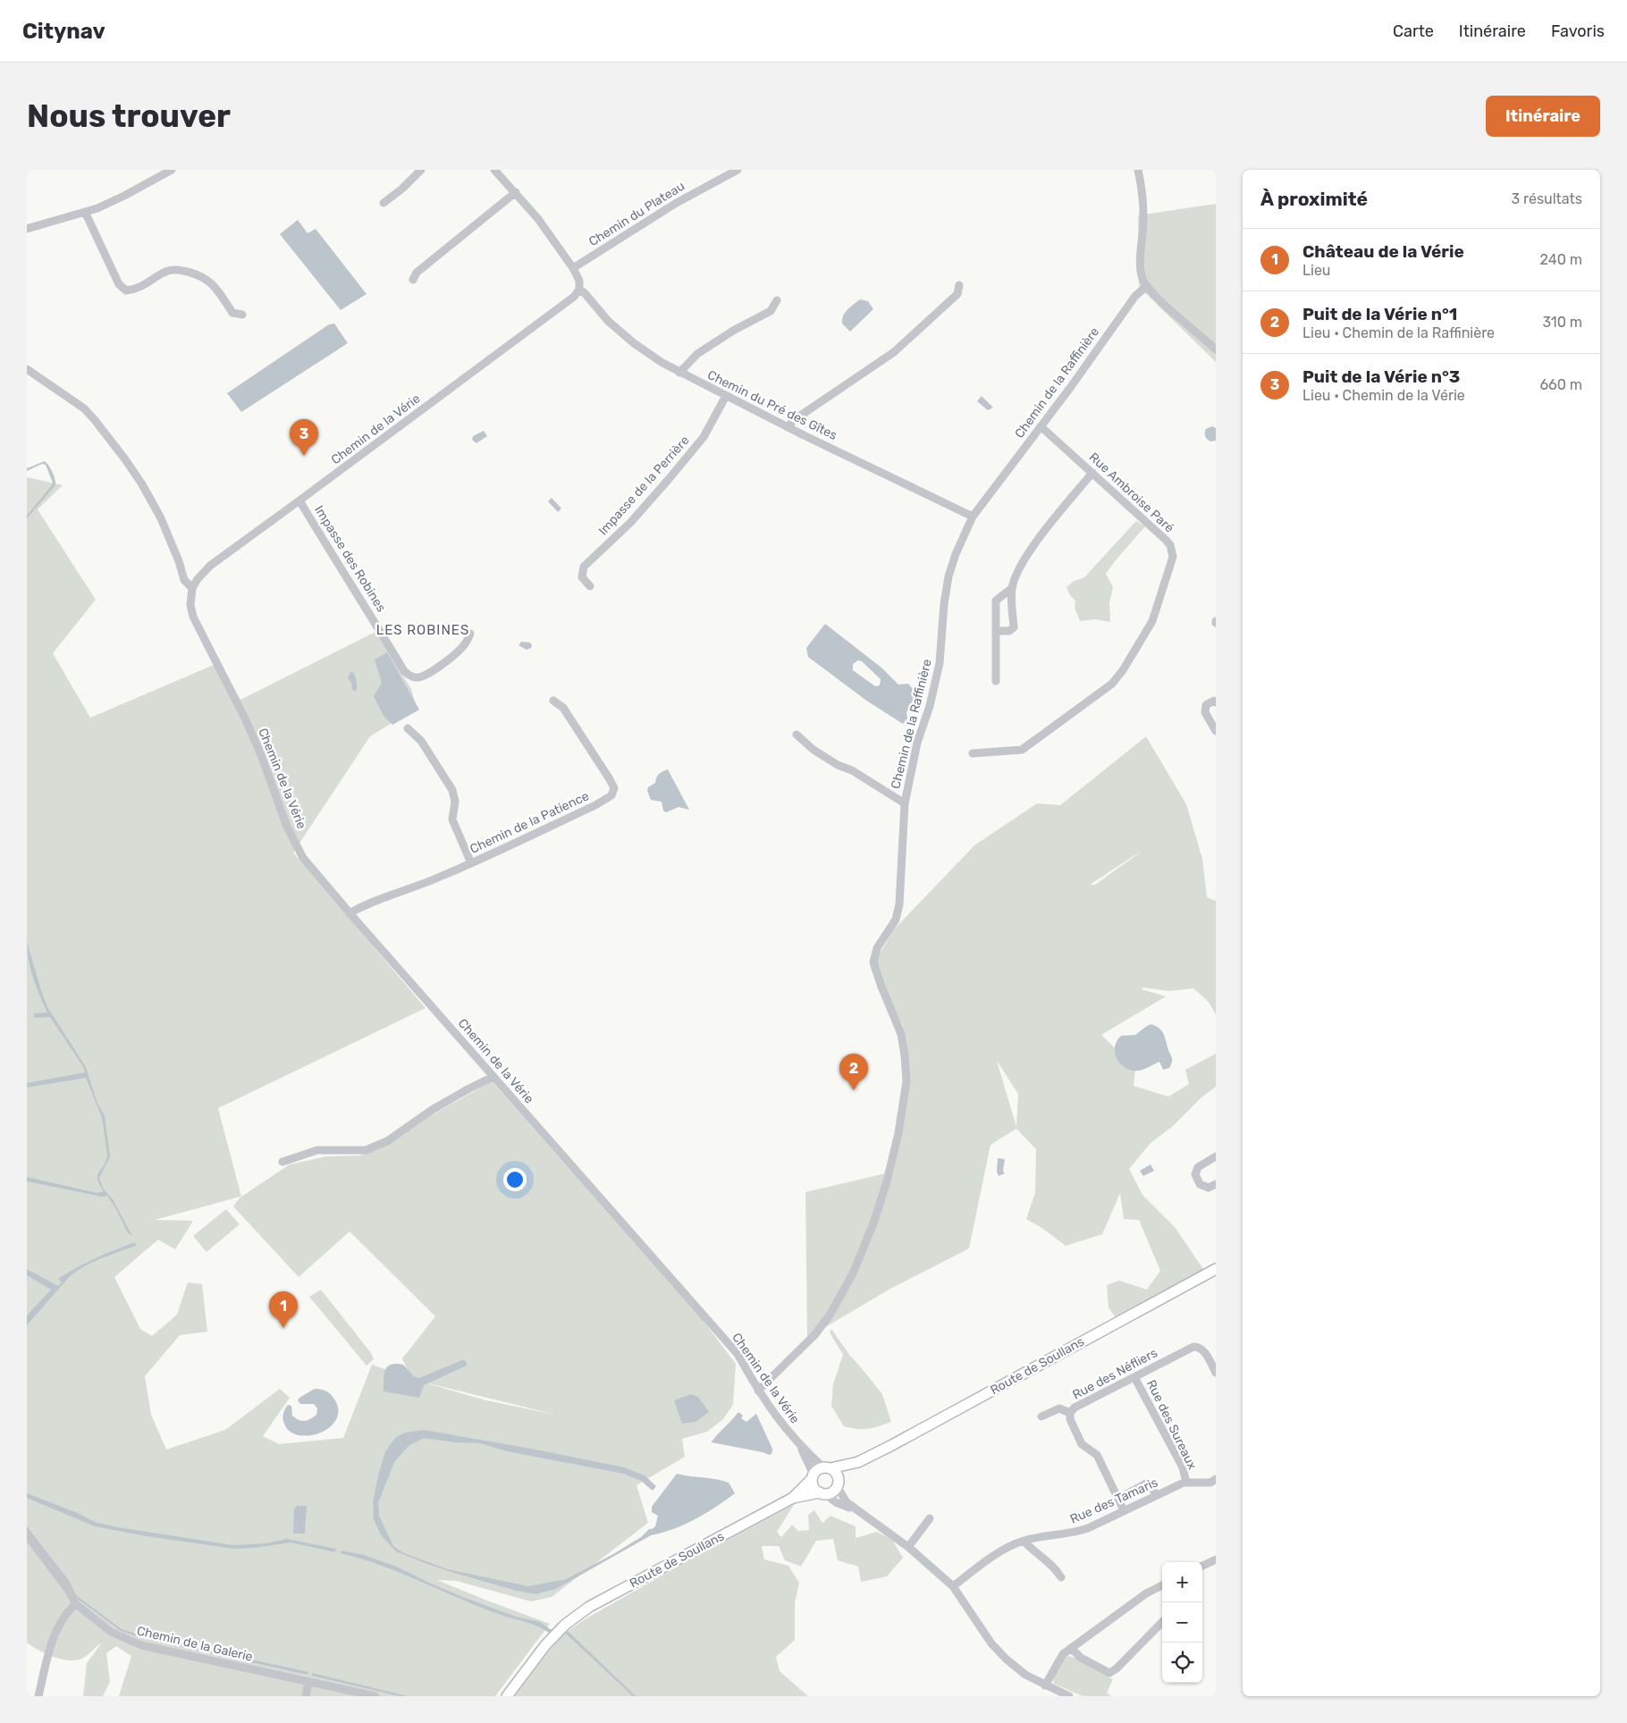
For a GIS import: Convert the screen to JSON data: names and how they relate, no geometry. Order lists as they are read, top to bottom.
{
  "streets": {
    "main road": ["Route de Soullans"],
    "street": [
      "Chemin du Plateau",
      "Chemin de la Raffinière",
      "Chemin du Pré des Gîtes",
      "Chemin de la Vérie",
      "Impasse de la Perrière",
      "Rue Ambroise Paré",
      "Impasse des Robines",
      "Chemin de la Patience",
      "Rue des Néfliers",
      "Rue des Sureaux",
      "Rue des Tamaris",
      "Chemin de la Galerie"
    ]
  },
  "crossings": [
    ["Chemin de la Raffinière", "Chemin du Pré des Gîtes"],
    ["Chemin de la Raffinière", "Chemin de la Vérie"],
    ["Chemin de la Raffinière", "Rue Ambroise Paré"],
    ["Chemin du Pré des Gîtes", "Chemin de la Vérie"],
    ["Chemin du Pré des Gîtes", "Impasse de la Perrière"],
    ["Chemin de la Vérie", "Impasse des Robines"],
    ["Chemin de la Vérie", "Chemin de la Patience"],
    ["Chemin de la Vérie", "Route de Soullans"],
    ["Rue des Néfliers", "Rue des Sureaux"],
    ["Rue des Néfliers", "Rue des Tamaris"],
    ["Rue des Sureaux", "Rue des Tamaris"]
  ],
  "districts": ["LES ROBINES"],
  "page": {
    "header": "Citynav",
    "nav": ["Carte", "Itinéraire", "Favoris"],
    "buttons": "Itinéraire",
    "title": "Nous trouver",
    "heading": ["À proximité", "3 résultats"],
    "list": [
      {
        "mark": "1",
        "name": "Château de la Vérie",
        "note": "Lieu",
        "value": "240 m"
      },
      {
        "mark": "2",
        "name": "Puit de la Vérie n°1",
        "note": "Lieu · Chemin de la Raffinière",
        "value": "310 m"
      },
      {
        "mark": "3",
        "name": "Puit de la Vérie n°3",
        "note": "Lieu · Chemin de la Vérie",
        "value": "660 m"
      }
    ],
    "pins": ["3", "2", "1"],
    "map_buttons": ["+", "−"]
  }
}
